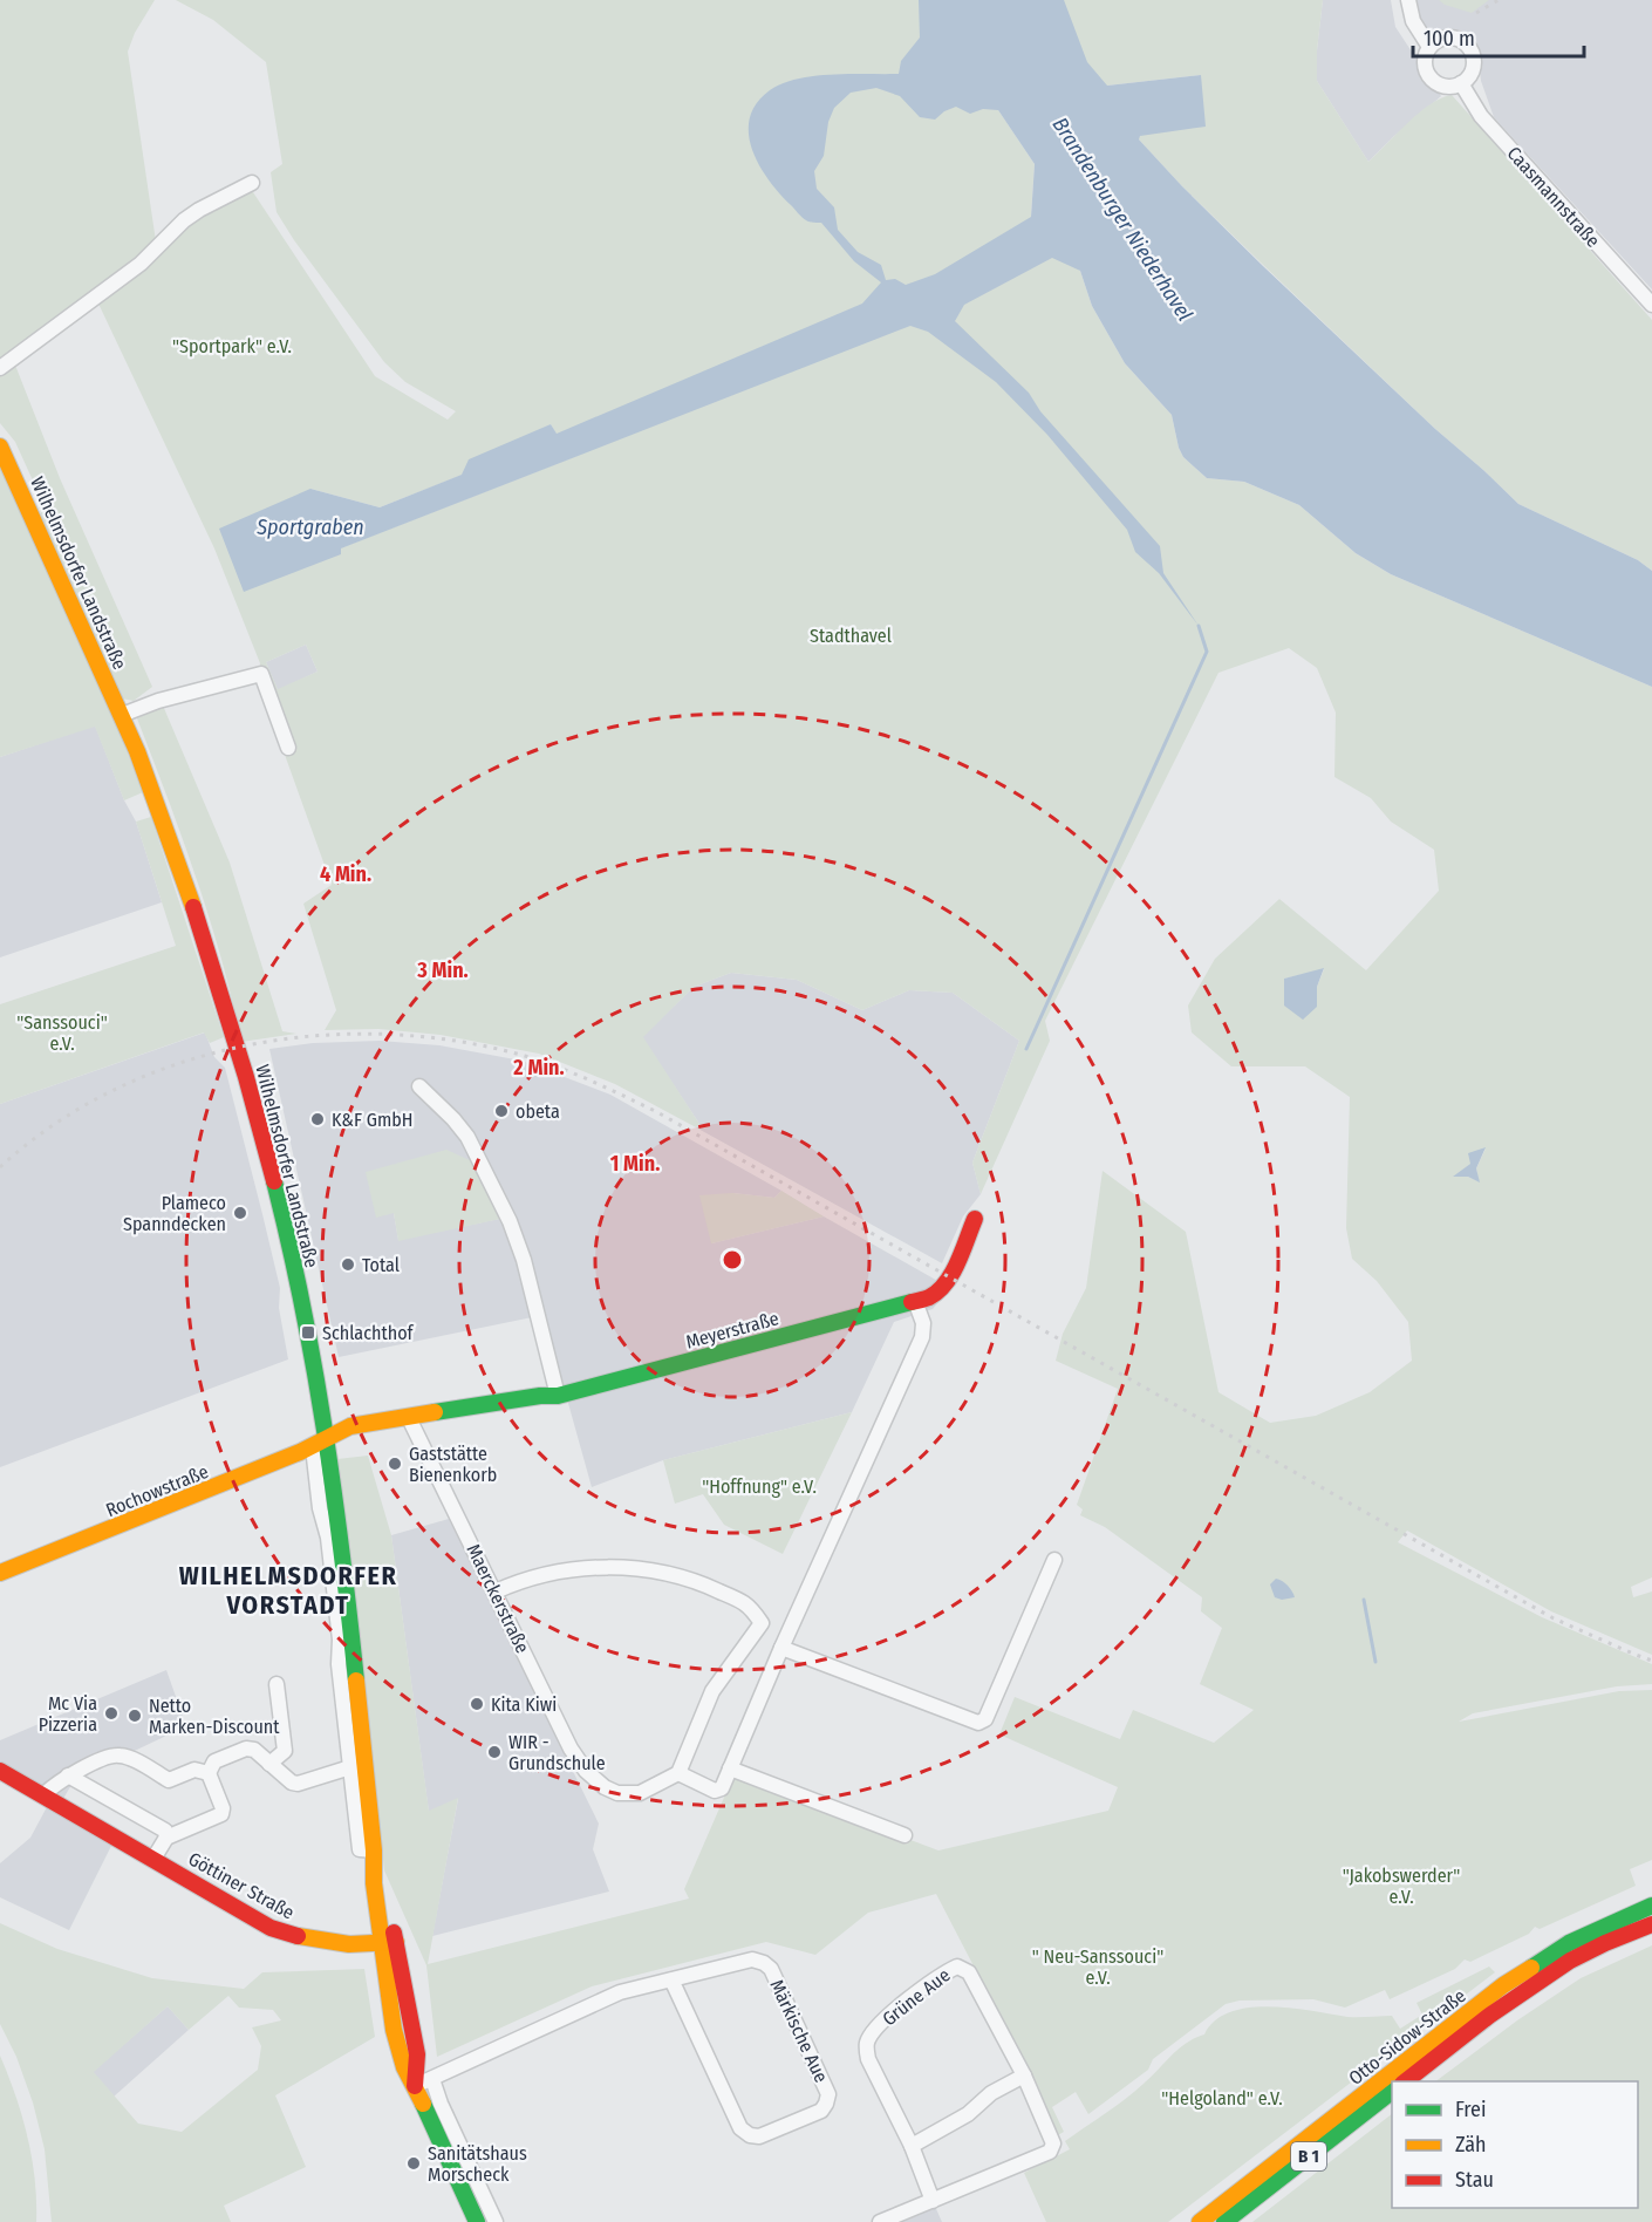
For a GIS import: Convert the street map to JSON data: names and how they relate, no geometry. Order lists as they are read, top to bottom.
{
  "streets": {
    "main road": [
      "Wilhelmsdorfer Landstraße",
      "Meyerstraße",
      "Rochowstraße",
      "Göttiner Straße",
      "Otto-Sidow-Straße",
      "B 1"
    ],
    "street": [
      "Caasmannstraße",
      "Maerckerstraße",
      "Grüne Aue",
      "Märkische Aue"
    ]
  },
  "crossings": [
    ["Wilhelmsdorfer Landstraße", "Meyerstraße"],
    ["Wilhelmsdorfer Landstraße", "Rochowstraße"],
    ["Wilhelmsdorfer Landstraße", "Göttiner Straße"],
    ["Wilhelmsdorfer Landstraße", "Märkische Aue"],
    ["Meyerstraße", "Rochowstraße"],
    ["Meyerstraße", "Maerckerstraße"]
  ],
  "districts": ["WILHELMSDORFER VORSTADT"],
  "water": ["Brandenburger Niederhavel", "Sportgraben"],
  "parks": [
    "\"Sportpark\" e.V.",
    "Stadthavel",
    "\"Sanssouci\" e.V.",
    "\"Hoffnung\" e.V.",
    "\"Jakobswerder\" e.V.",
    "\" Neu-Sanssouci\" e.V.",
    "\"Helgoland\" e.V."
  ],
  "places": {
    "other": [
      "obeta",
      "K&F GmbH",
      "Plameco Spanndecken",
      "Total",
      "Gaststätte Bienenkorb",
      "Kita Kiwi",
      "Mc Via Pizzeria",
      "Netto Marken-Discount",
      "WIR - Grundschule",
      "Sanitätshaus Morscheck"
    ],
    "transit": ["Schlachthof"]
  },
  "legend": ["Frei", "Zäh", "Stau"],
  "scale_bar": "100 m",
  "rings": [
    "4 Min.",
    "3 Min.",
    "2 Min.",
    "1 Min."
  ]
}
